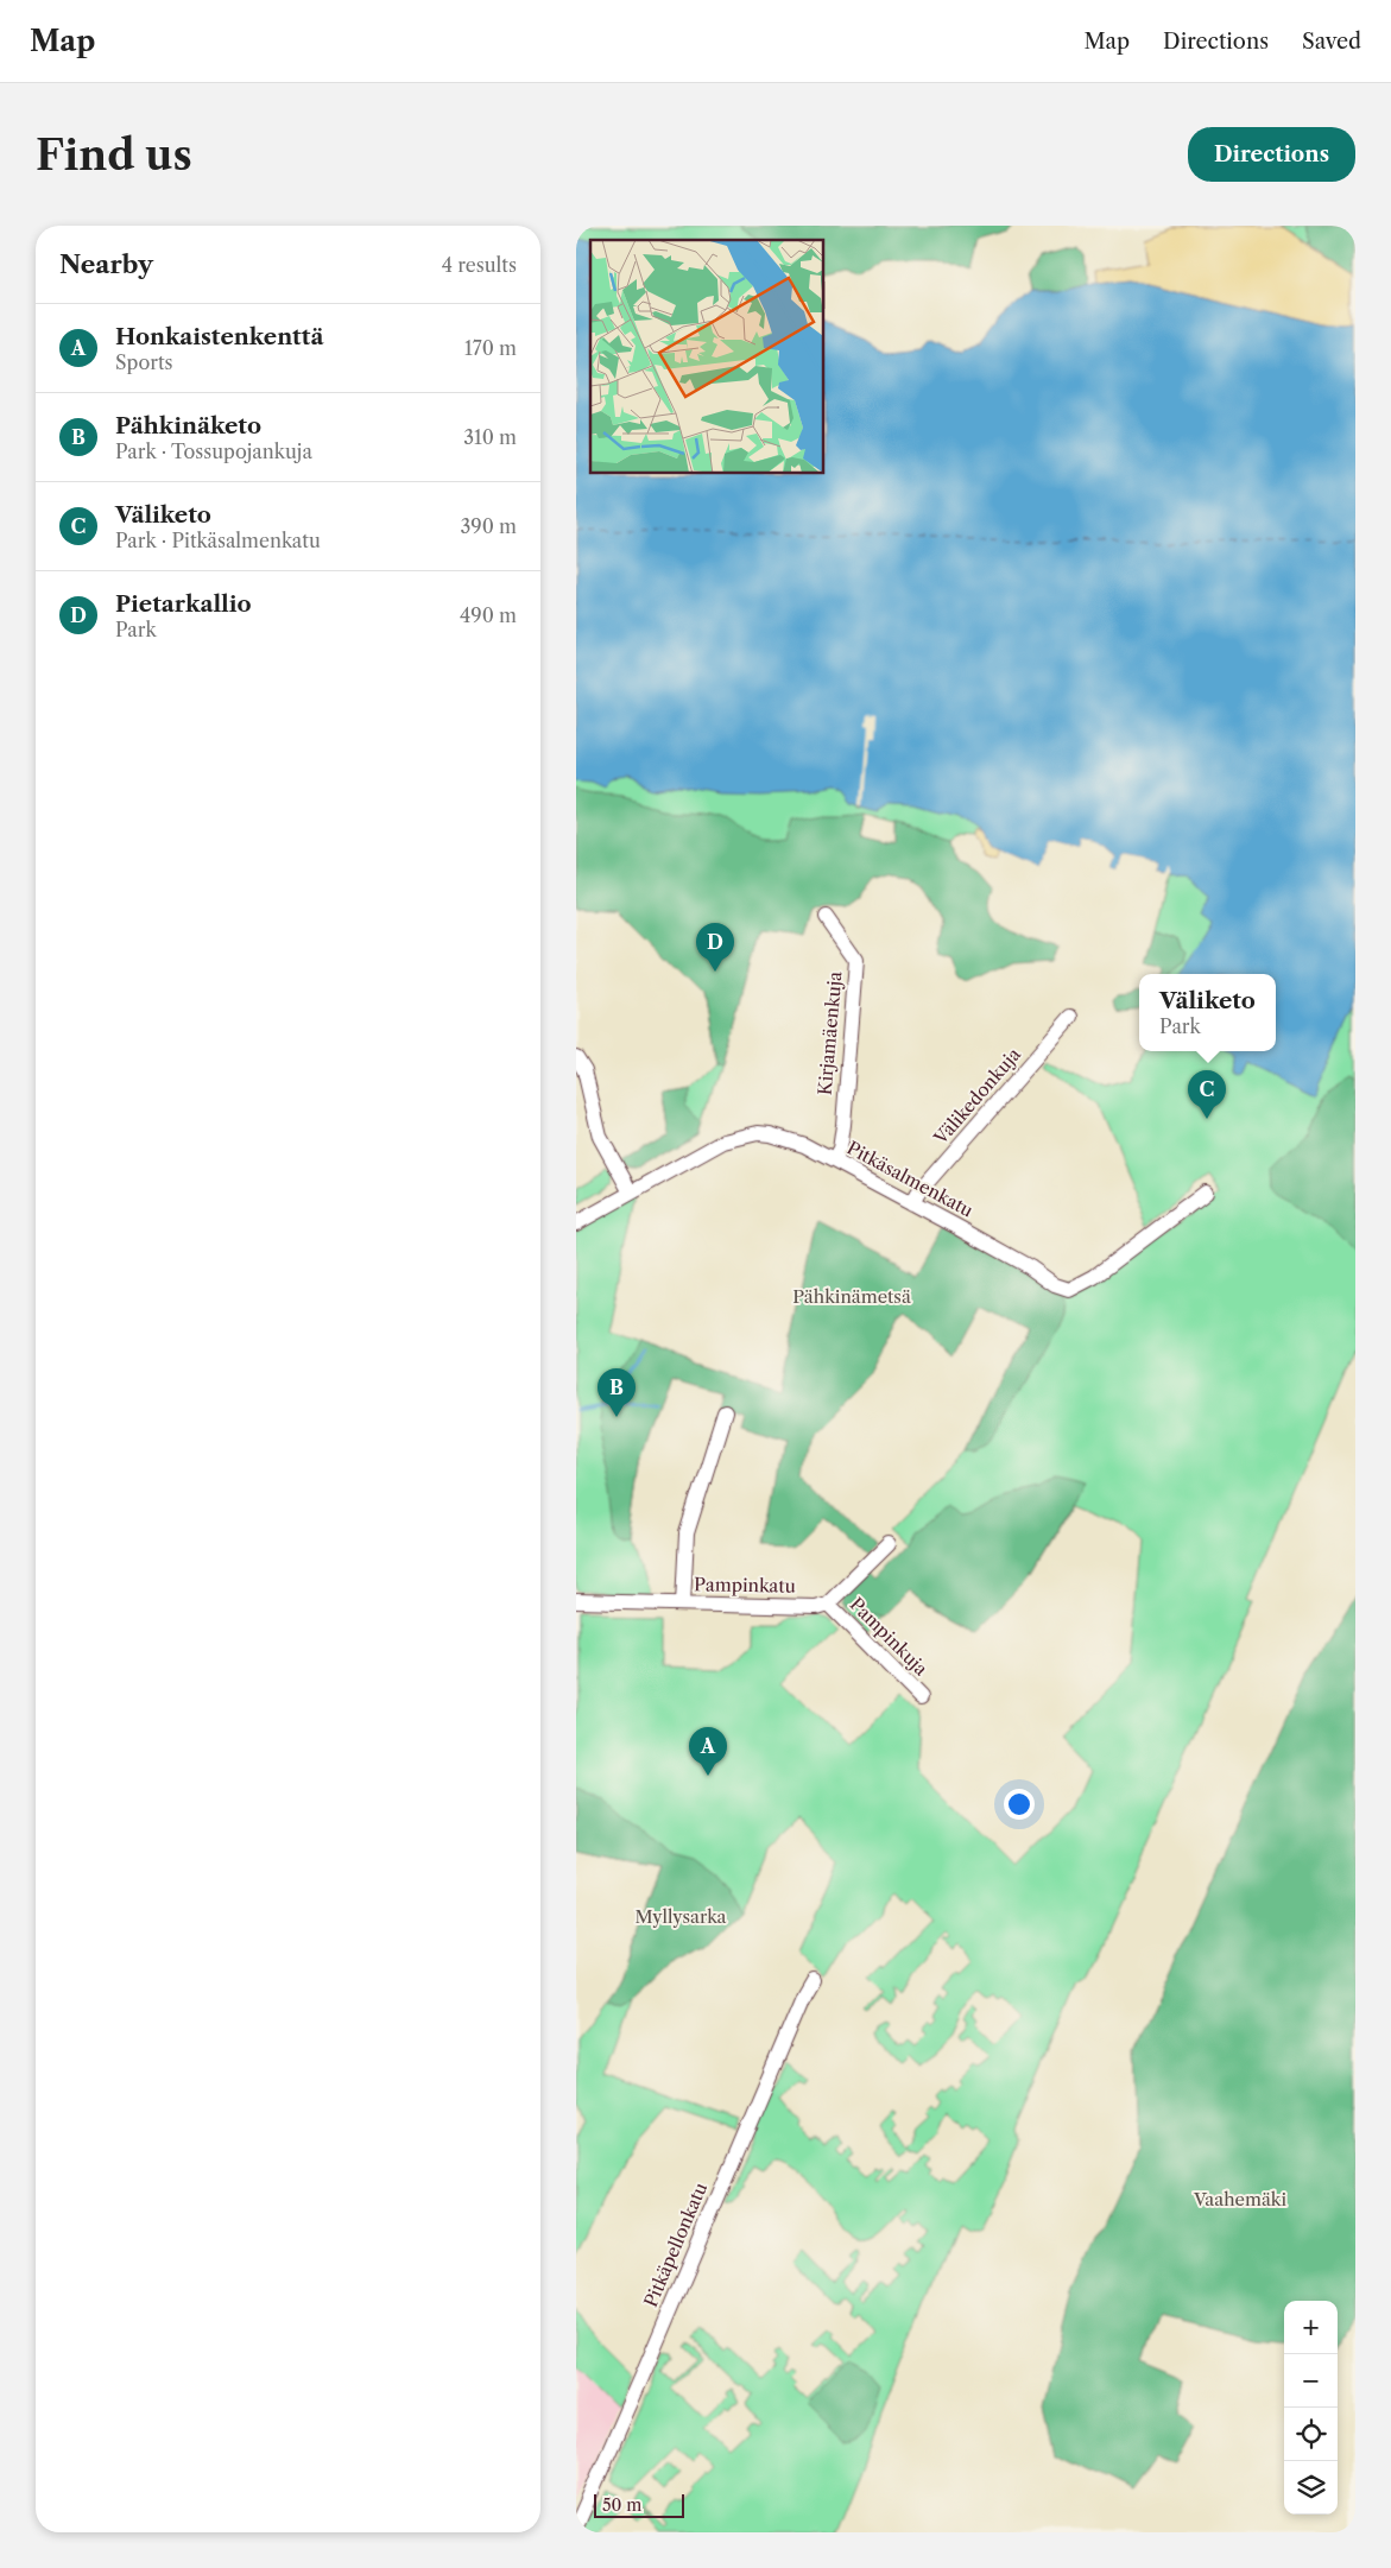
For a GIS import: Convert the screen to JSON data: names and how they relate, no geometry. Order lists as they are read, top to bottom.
{
  "streets": {
    "street": [
      "Kirjamäenkuja",
      "Välikedonkuja",
      "Pitkäsalmenkatu",
      "Pampinkatu",
      "Pampinkuja",
      "Pitkäpellonkatu"
    ]
  },
  "crossings": [
    ["Kirjamäenkuja", "Pitkäsalmenkatu"],
    ["Välikedonkuja", "Pitkäsalmenkatu"],
    ["Pampinkatu", "Pampinkuja"]
  ],
  "parks": ["Pähkinämetsä", "Myllysarka", "Vaahemäki"],
  "scale_bar": "50 m",
  "page": {
    "header": "Map",
    "nav": ["Map", "Directions", "Saved"],
    "buttons": "Directions",
    "title": "Find us",
    "heading": ["Nearby", "4 results"],
    "list": [
      {
        "mark": "A",
        "name": "Honkaistenkenttä",
        "note": "Sports",
        "value": "170 m"
      },
      {
        "mark": "B",
        "name": "Pähkinäketo",
        "note": "Park · Tossupojankuja",
        "value": "310 m"
      },
      {
        "mark": "C",
        "name": "Väliketo",
        "note": "Park · Pitkäsalmenkatu",
        "value": "390 m"
      },
      {
        "mark": "D",
        "name": "Pietarkallio",
        "note": "Park",
        "value": "490 m"
      }
    ],
    "pins": [
      "D",
      "C",
      "B",
      "A"
    ],
    "popup": ["Väliketo", "Park"],
    "map_buttons": ["+", "−"],
    "scale": "50 m"
  }
}
